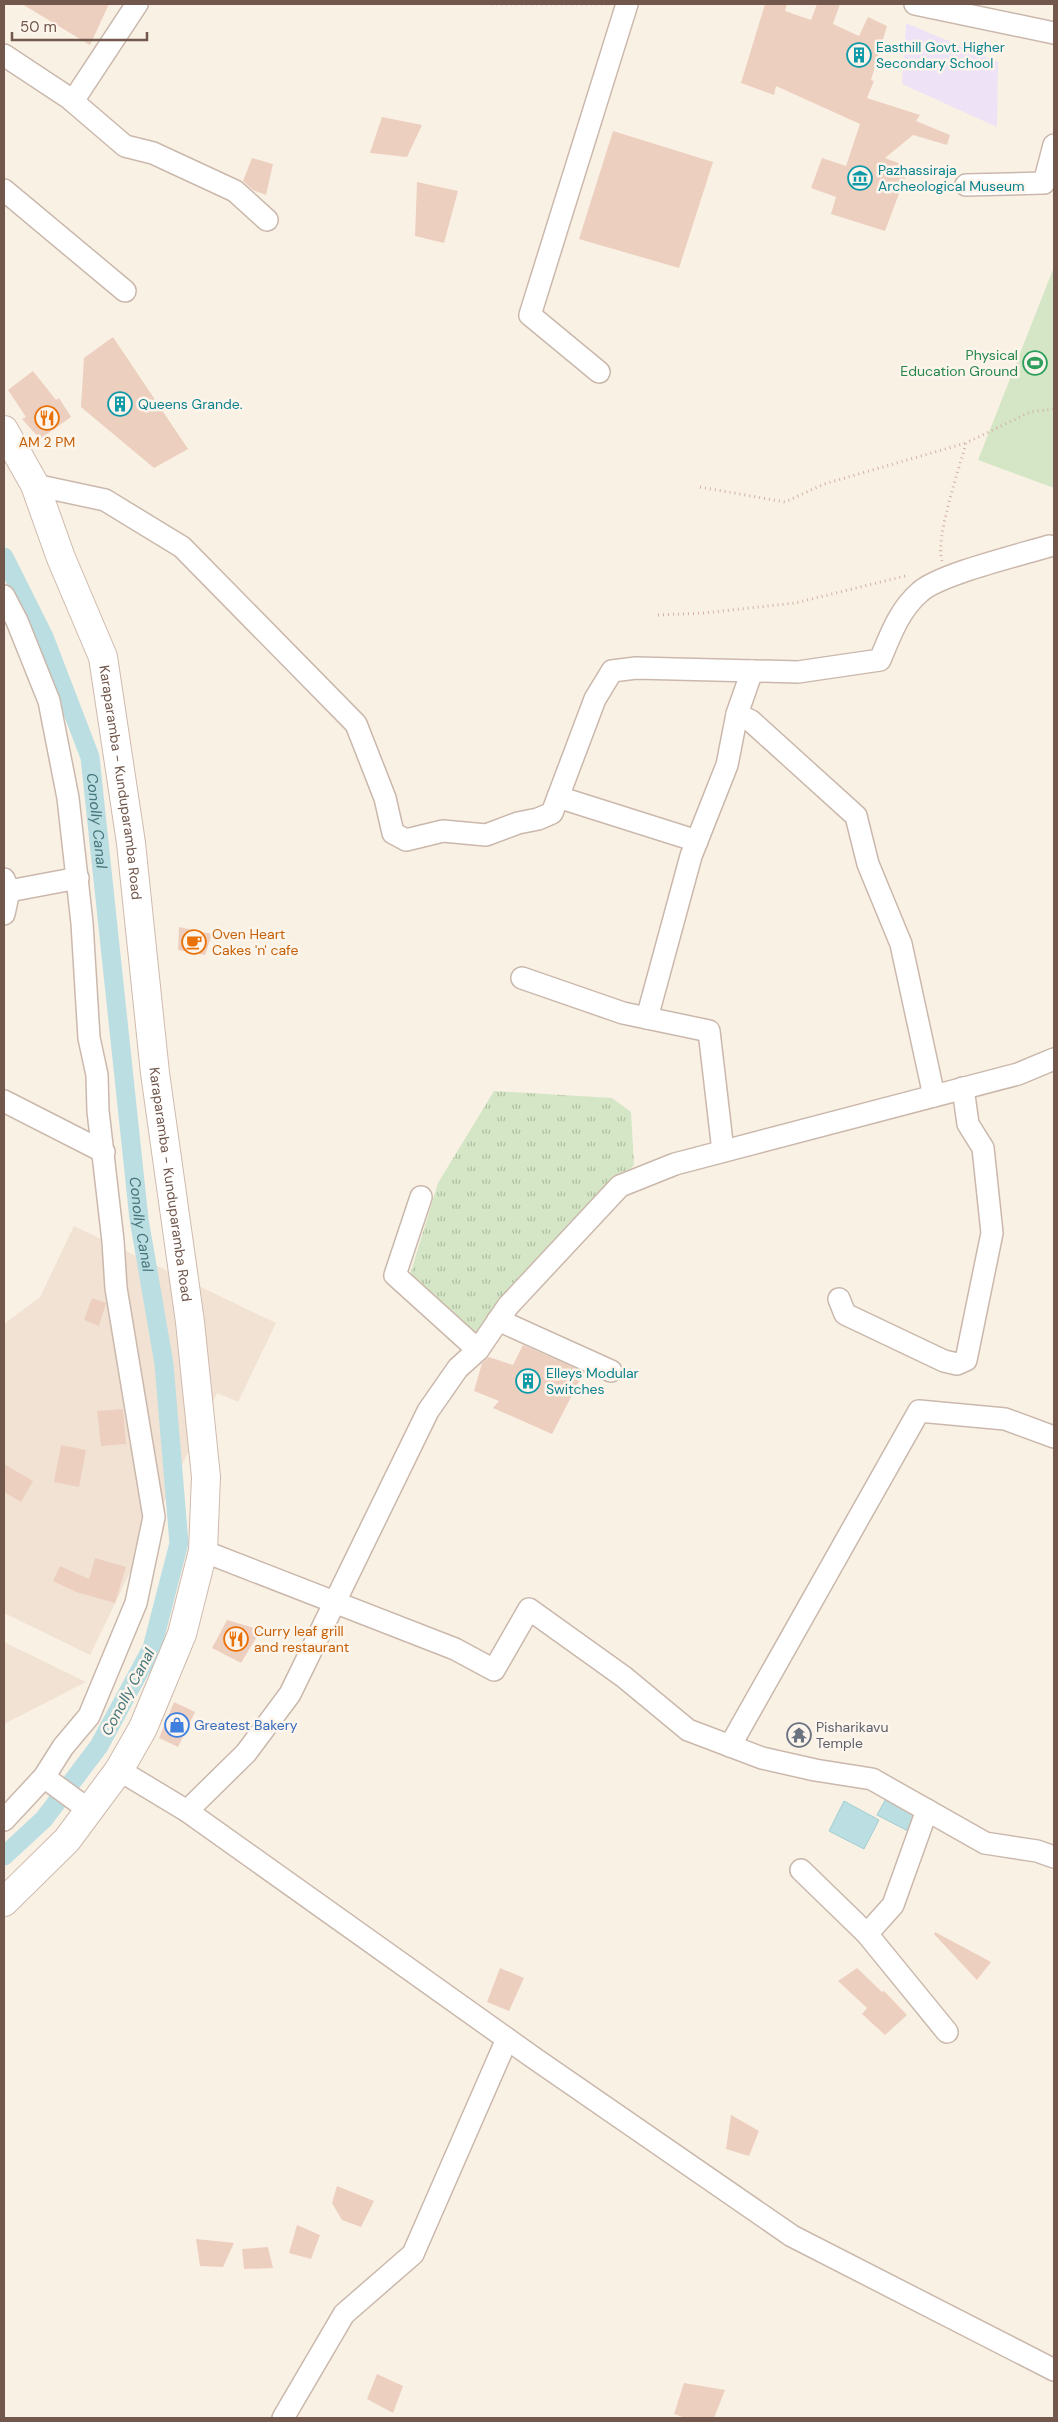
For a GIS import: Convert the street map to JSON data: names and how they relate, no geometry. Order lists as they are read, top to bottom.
{
  "streets": {
    "main road": ["Karaparamba - Kunduparamba Road"]
  },
  "water": ["Conolly Canal"],
  "places": {
    "building": ["Easthill Govt. Higher Secondary School", "Queens Grande.", "Elleys Modular Switches"],
    "museum": ["Pazhassiraja Archeological Museum"],
    "sports": ["Physical Education Ground"],
    "restaurant": ["AM 2 PM", "Curry leaf grill and restaurant"],
    "cafe": ["Oven Heart Cakes 'n' cafe"],
    "shop": ["Greatest Bakery"],
    "temple": ["Pisharikavu Temple"]
  },
  "scale_bar": "50 m"
}
